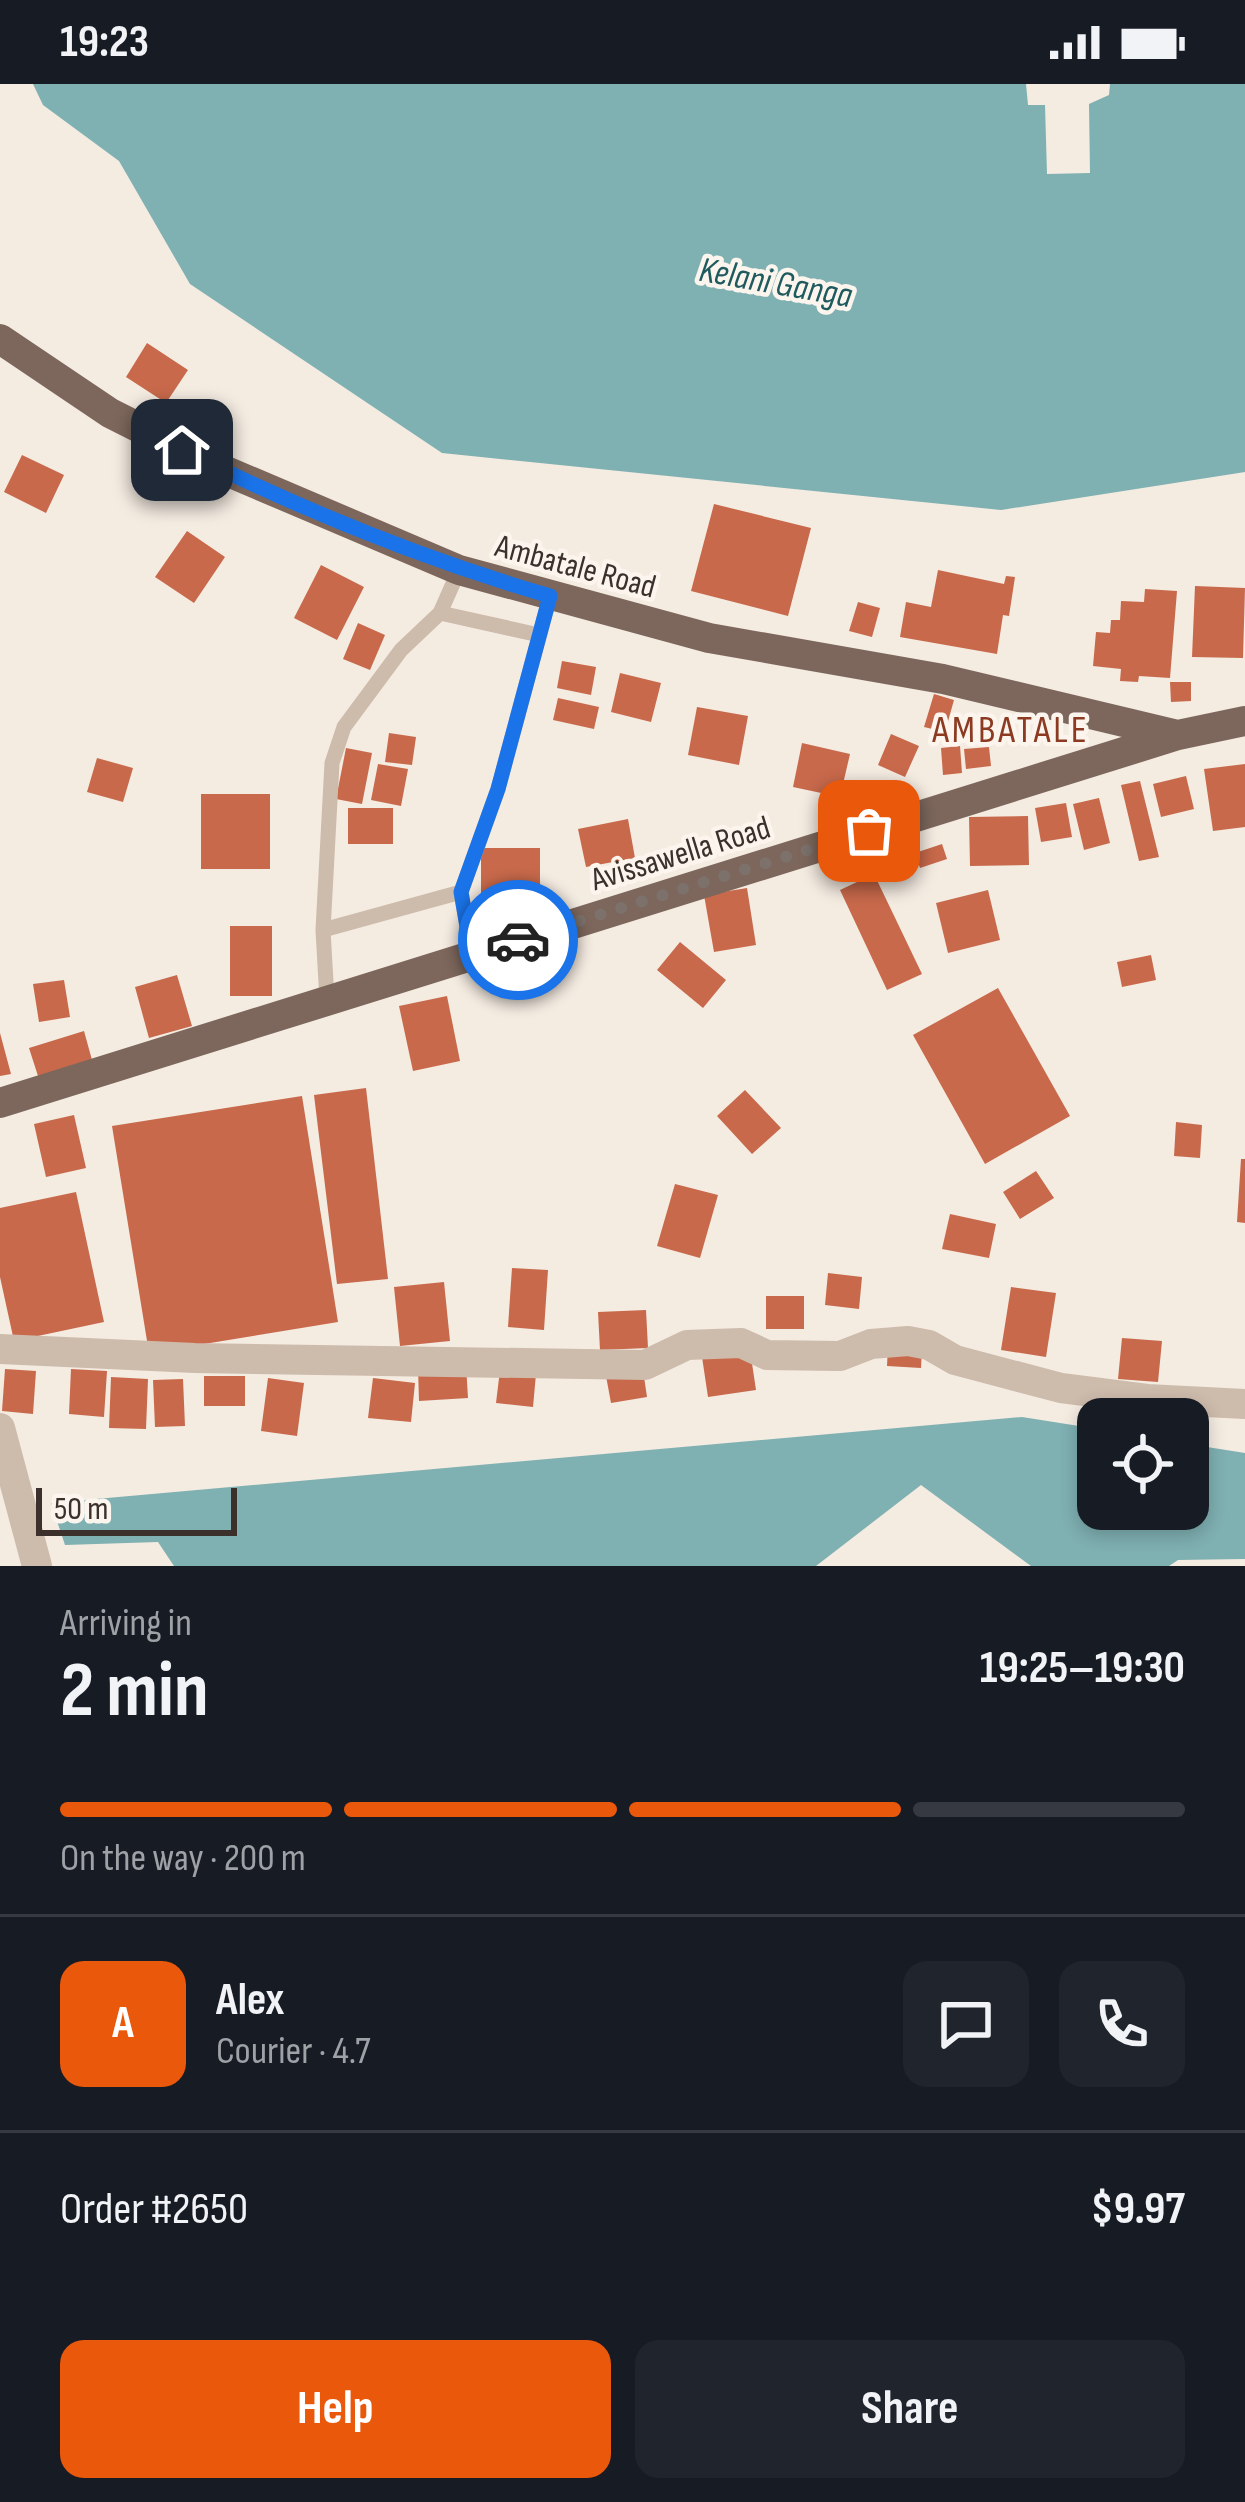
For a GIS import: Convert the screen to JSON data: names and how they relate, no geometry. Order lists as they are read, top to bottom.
{
  "streets": {
    "main road": ["Ambatale Road", "Avissawella Road"]
  },
  "crossings": [
    ["Ambatale Road", "Avissawella Road"]
  ],
  "districts": ["AMBATALE"],
  "water": ["Kelani Ganga"],
  "scale_bar": "50 m",
  "page": {
    "status": "19:23",
    "scale": "50 m",
    "heading": ["2 min", "Arriving in", "19:25–19:30"],
    "panel": [
      "Alex",
      "Courier · 4.7",
      "Order #2650",
      "$9.97"
    ],
    "bar": "On the way · 200 m",
    "round": "A",
    "buttons": ["Help", "Share"]
  }
}
